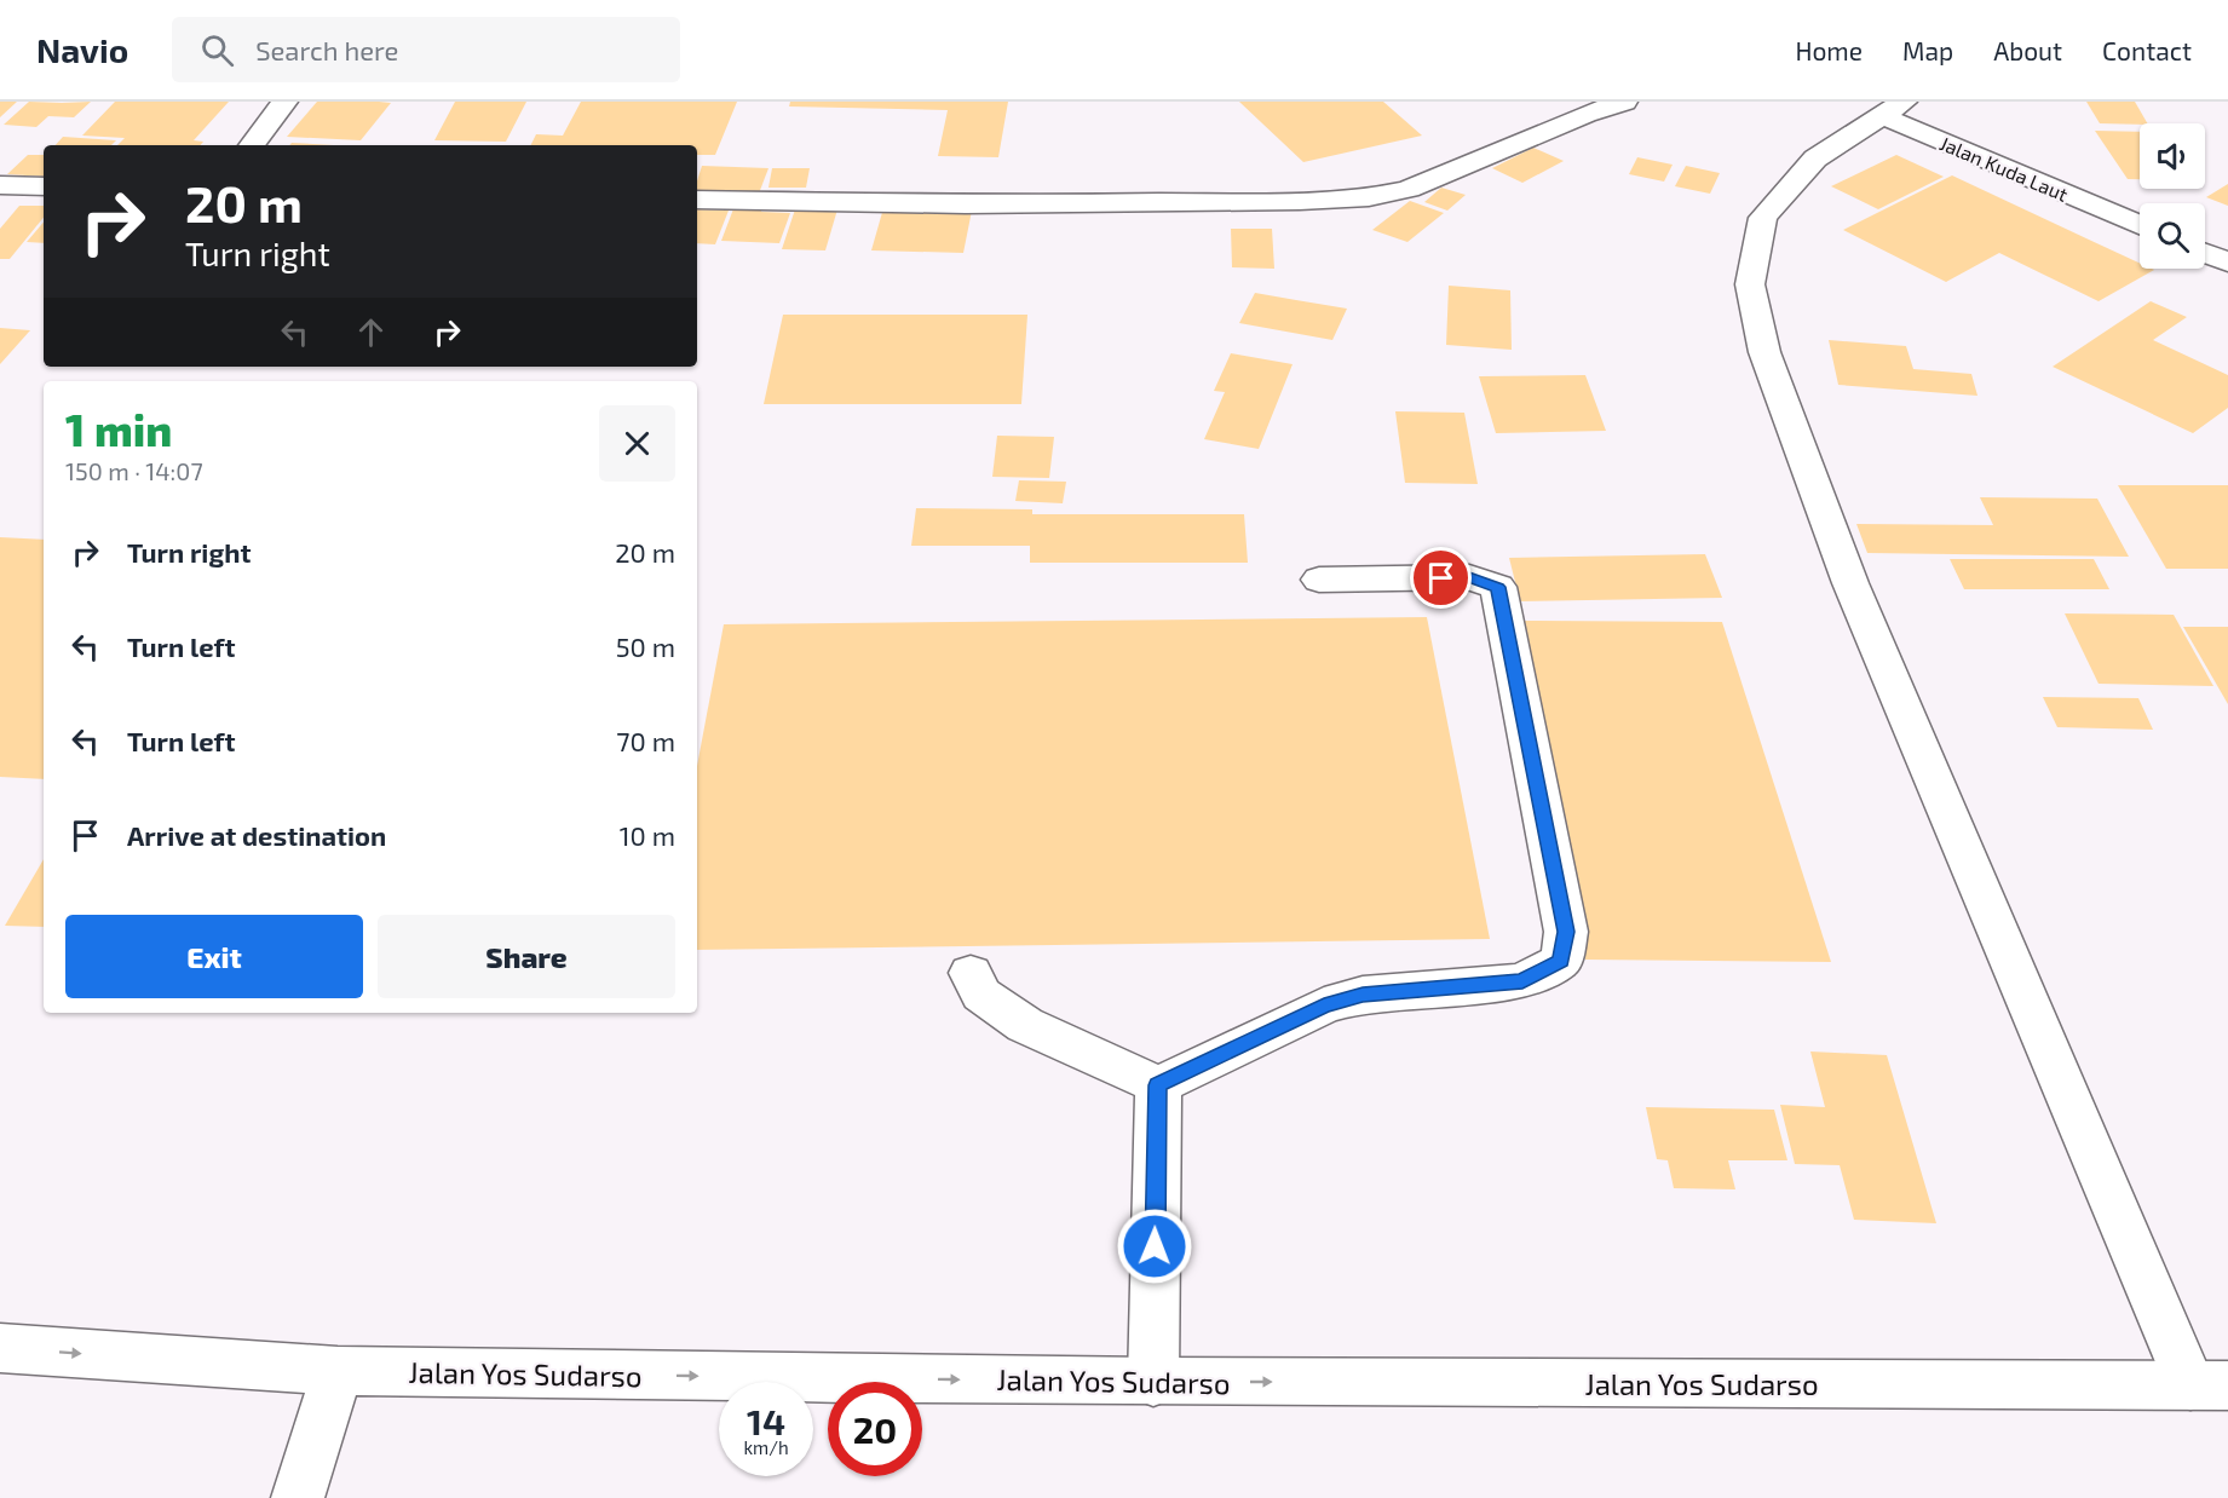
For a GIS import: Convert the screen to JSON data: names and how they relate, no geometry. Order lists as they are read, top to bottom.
{
  "streets": {
    "street": ["Jalan Kuda Laut", "Jalan Yos Sudarso"]
  },
  "one_way": ["Jalan Yos Sudarso"],
  "page": {
    "header": "Navio",
    "search": "Search here",
    "nav": [
      "Home",
      "Map",
      "About",
      "Contact"
    ],
    "turn": ["20 m", "Turn right"],
    "heading": ["1 min", "150 m · 14:07"],
    "list": [
      {
        "name": "Turn right",
        "value": "20 m"
      },
      {
        "name": "Turn left",
        "value": "50 m"
      },
      {
        "name": "Turn left",
        "value": "70 m"
      },
      {
        "name": "Arrive at destination",
        "value": "10 m"
      }
    ],
    "buttons": ["Exit", "Share"],
    "speed": "14 km/h",
    "limit": "20"
  }
}
